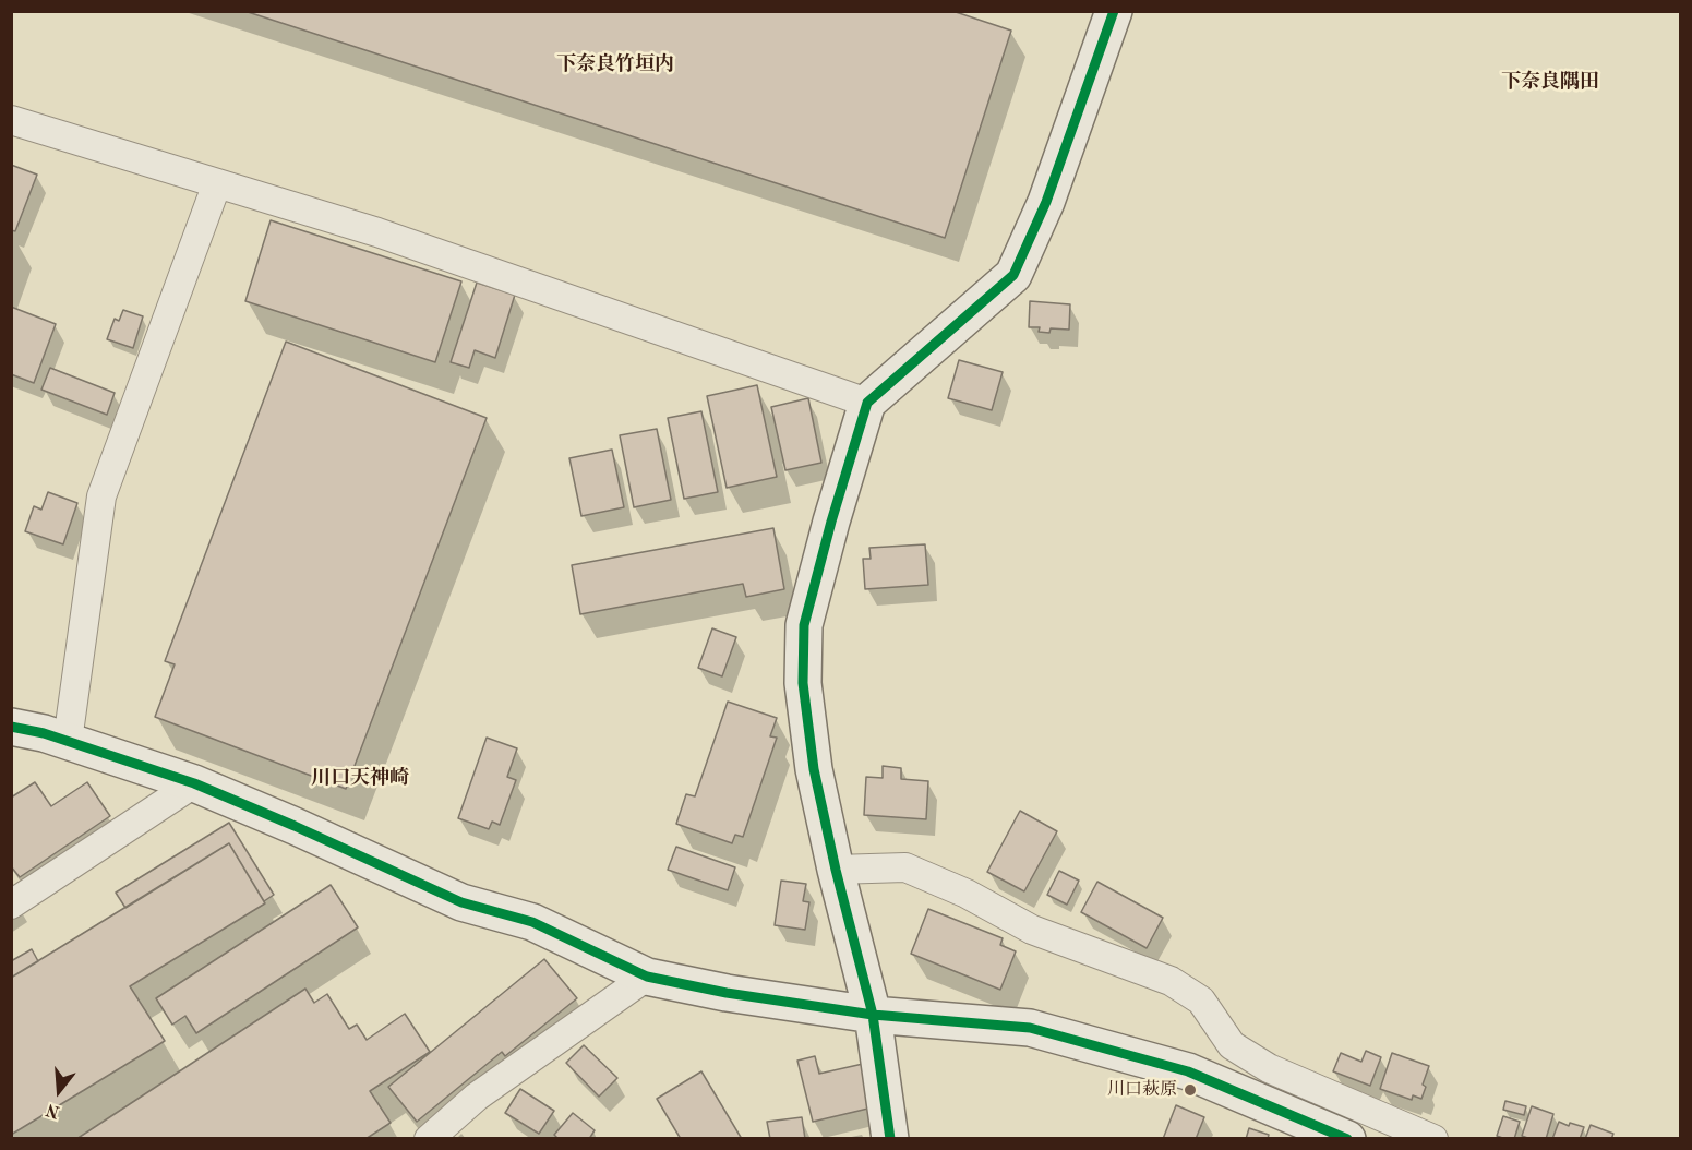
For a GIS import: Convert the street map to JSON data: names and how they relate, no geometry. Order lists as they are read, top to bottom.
{
  "districts": ["下奈良竹垣内", "下奈良隅田", "川口天神崎"],
  "places": ["川口萩原"],
  "north": "bottom"
}
